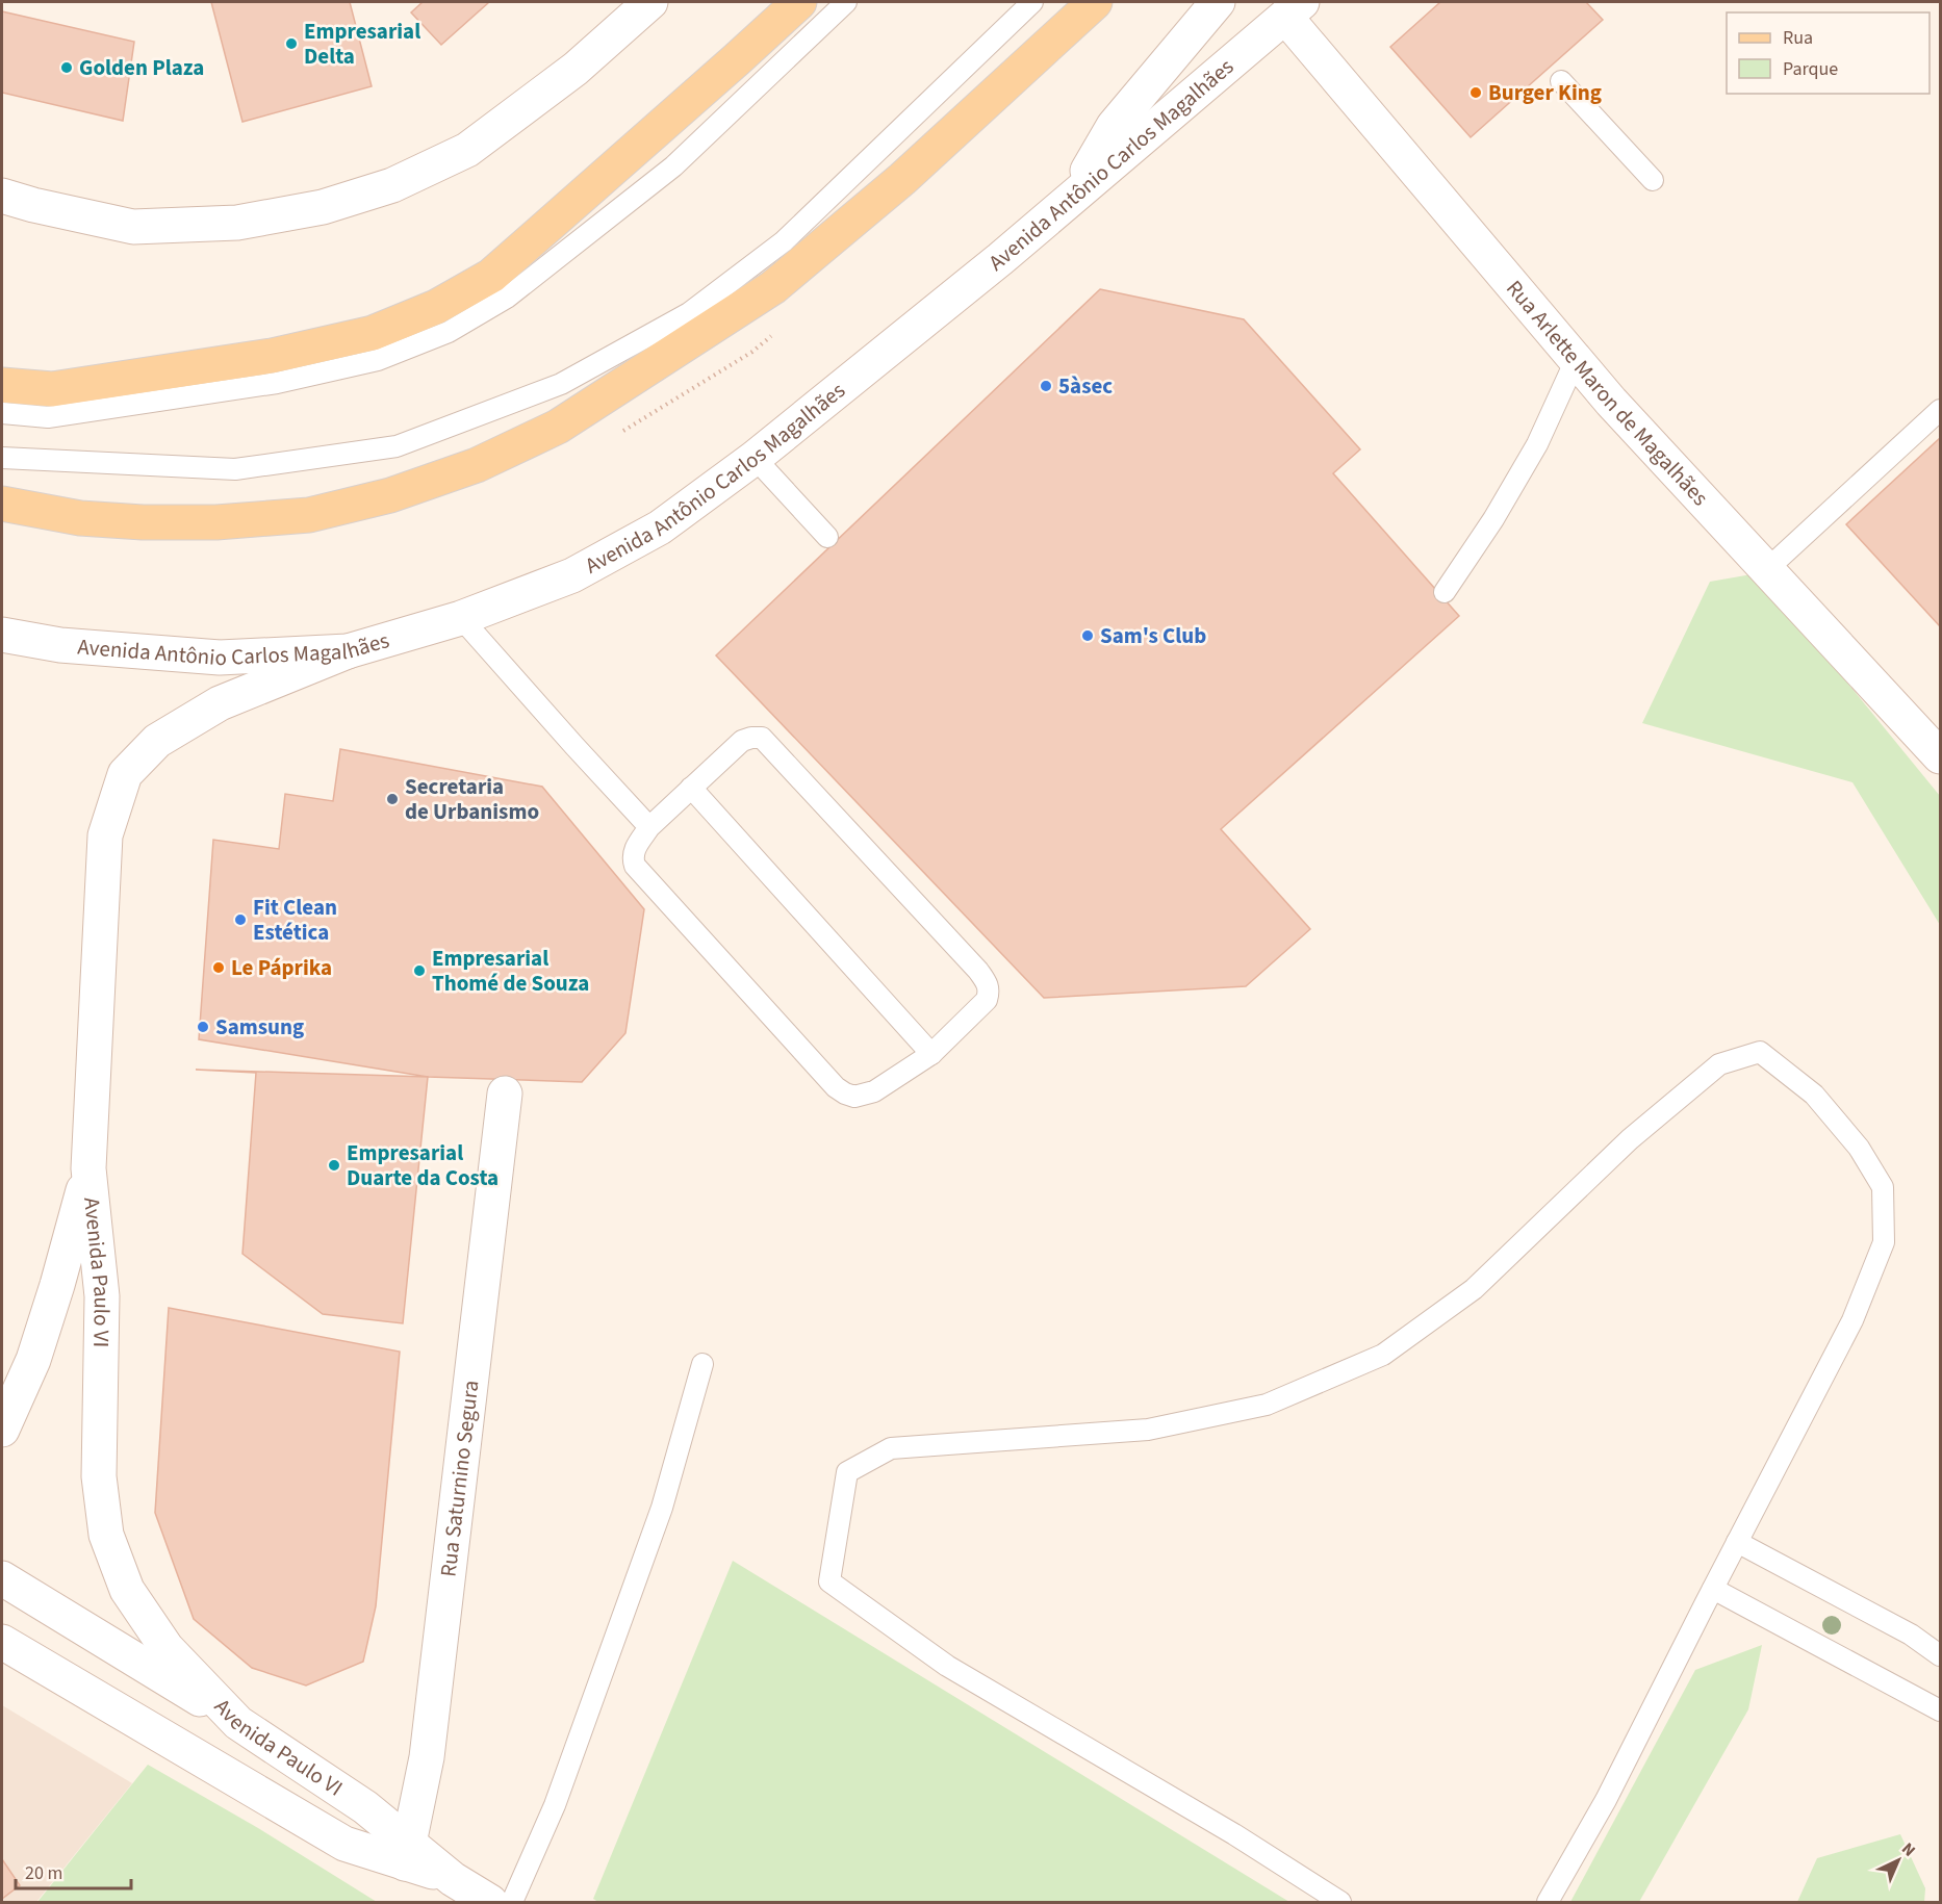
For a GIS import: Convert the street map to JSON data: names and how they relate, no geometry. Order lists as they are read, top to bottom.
{
  "streets": {
    "main road": [
      "Avenida Antônio Carlos Magalhães",
      "Rua Arlette Maron de Magalhães",
      "Avenida Paulo VI",
      "Rua Saturnino Segura"
    ]
  },
  "crossings": [
    ["Avenida Antônio Carlos Magalhães", "Rua Arlette Maron de Magalhães"],
    ["Avenida Antônio Carlos Magalhães", "Avenida Paulo VI"],
    ["Avenida Paulo VI", "Rua Saturnino Segura"]
  ],
  "places": [
    "Empresarial Delta",
    "Golden Plaza",
    "Burger King",
    "5àsec",
    "Sam's Club",
    "Secretaria de Urbanismo",
    "Fit Clean Estética",
    "Le Páprika",
    "Empresarial Thomé de Souza",
    "Samsung",
    "Empresarial Duarte da Costa"
  ],
  "legend": ["Rua", "Parque"],
  "scale_bar": "20 m",
  "north": "top right"
}
